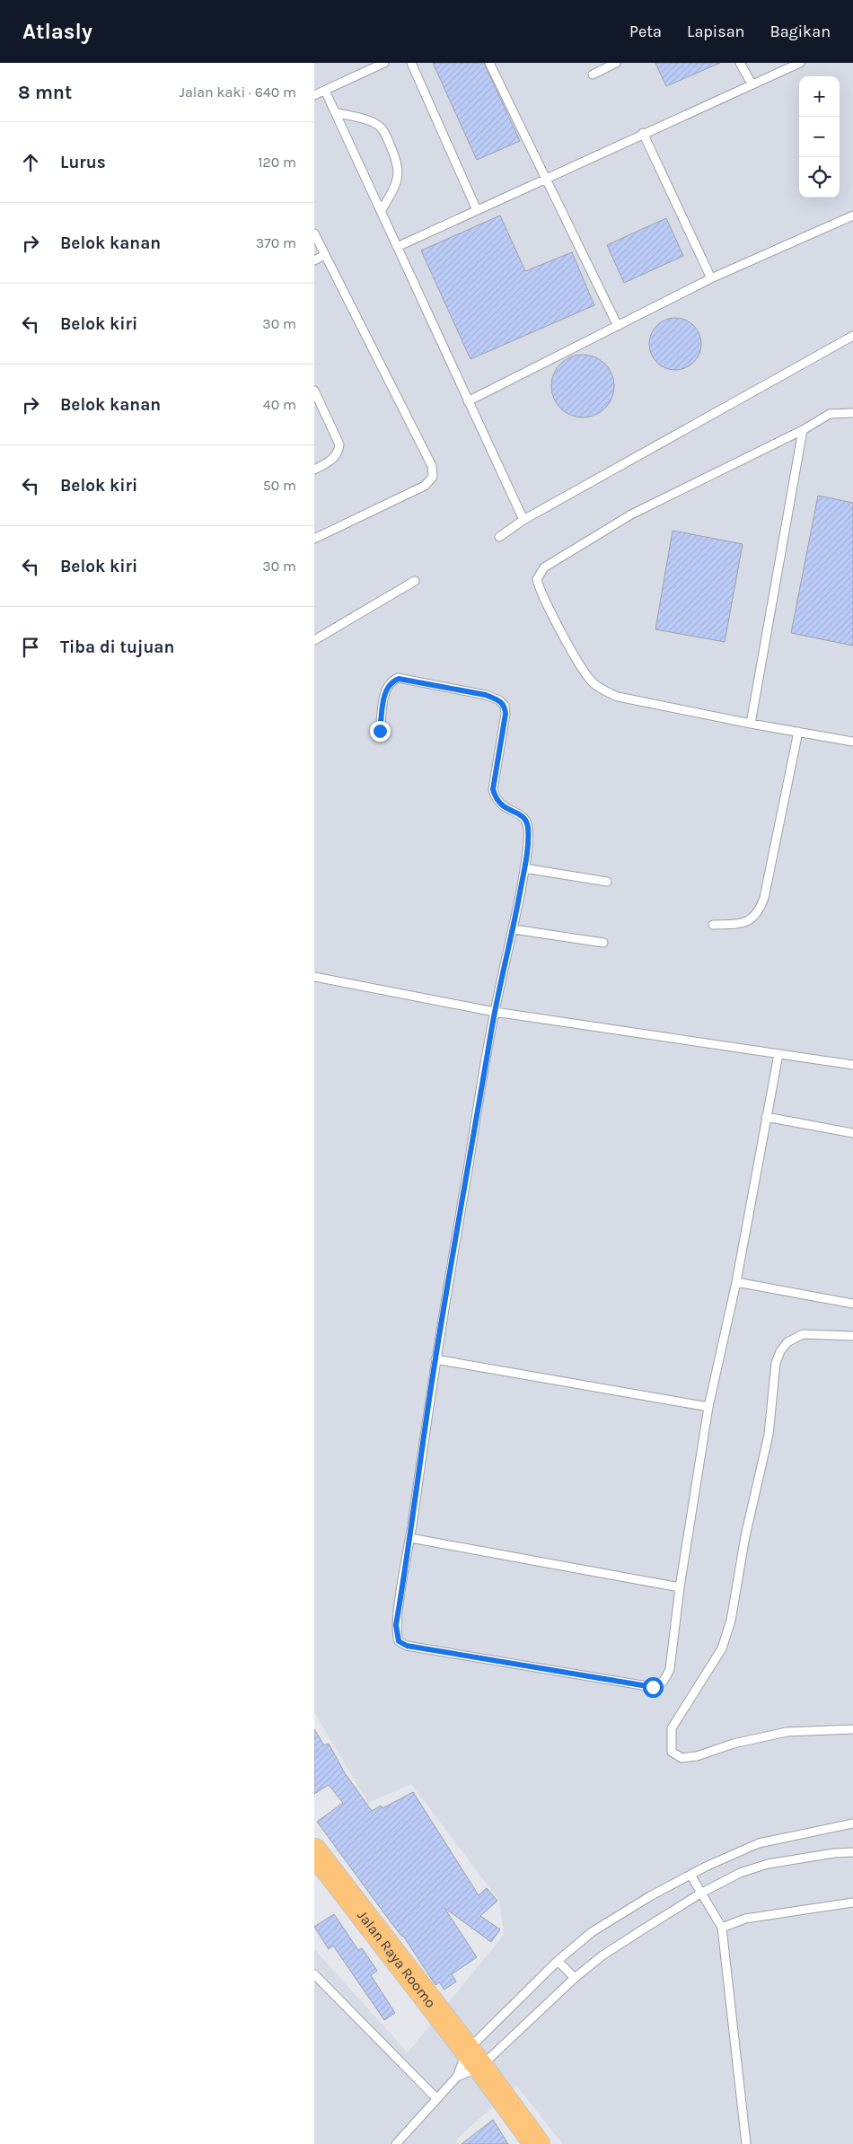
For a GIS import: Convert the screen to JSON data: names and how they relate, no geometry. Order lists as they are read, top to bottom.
{
  "streets": {
    "highway": ["Jalan Raya Roomo"]
  },
  "page": {
    "header": "Atlasly",
    "nav": ["Peta", "Lapisan", "Bagikan"],
    "heading": ["8 mnt", "Jalan kaki · 640 m"],
    "map_buttons": ["+", "−"],
    "list": [
      ["Lurus", "120 m"],
      ["Belok kanan", "370 m"],
      ["Belok kiri", "30 m"],
      ["Belok kanan", "40 m"],
      ["Belok kiri", "50 m"],
      ["Belok kiri", "30 m"],
      "Tiba di tujuan"
    ]
  }
}
